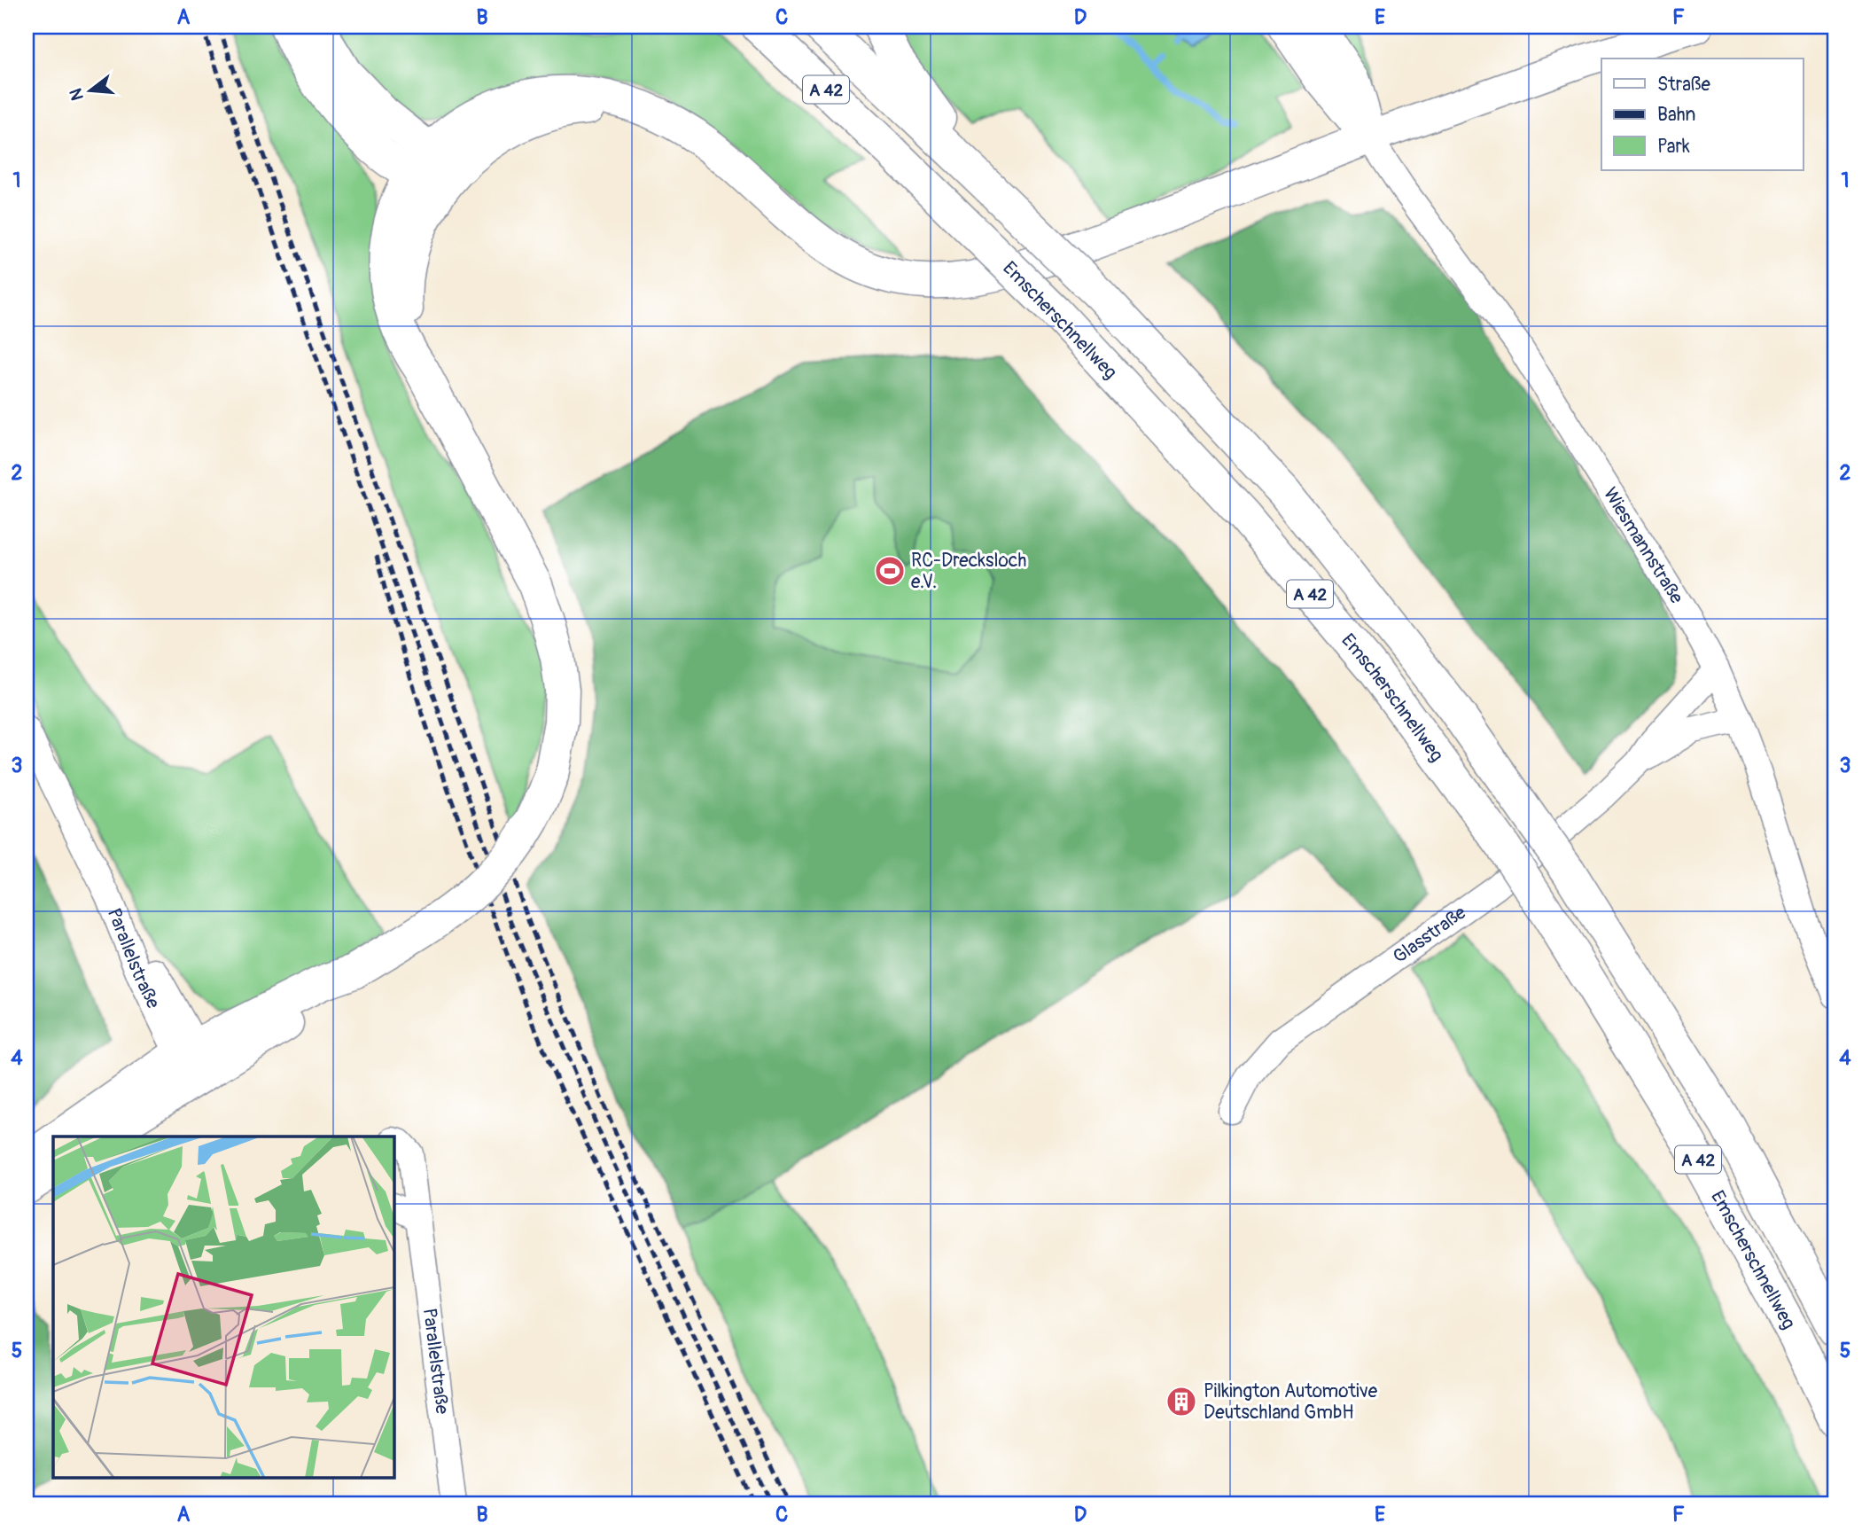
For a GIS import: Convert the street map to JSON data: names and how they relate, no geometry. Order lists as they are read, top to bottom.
{
  "streets": {
    "main road": ["A 42", "Emscherschnellweg"],
    "street": ["Wiesmannstraße", "Glasstraße", "Parallelstraße"]
  },
  "crossings": [
    ["Wiesmannstraße", "Glasstraße"]
  ],
  "places": {
    "sports": ["RC-Drecksloch e.V."],
    "building": ["Pilkington Automotive Deutschland GmbH"]
  },
  "legend": ["Straße", "Bahn", "Park"],
  "north": "left",
  "grid": {
    "columns": [
      "A",
      "B",
      "C",
      "D",
      "E",
      "F"
    ],
    "rows": [
      "1",
      "2",
      "3",
      "4",
      "5"
    ]
  }
}
